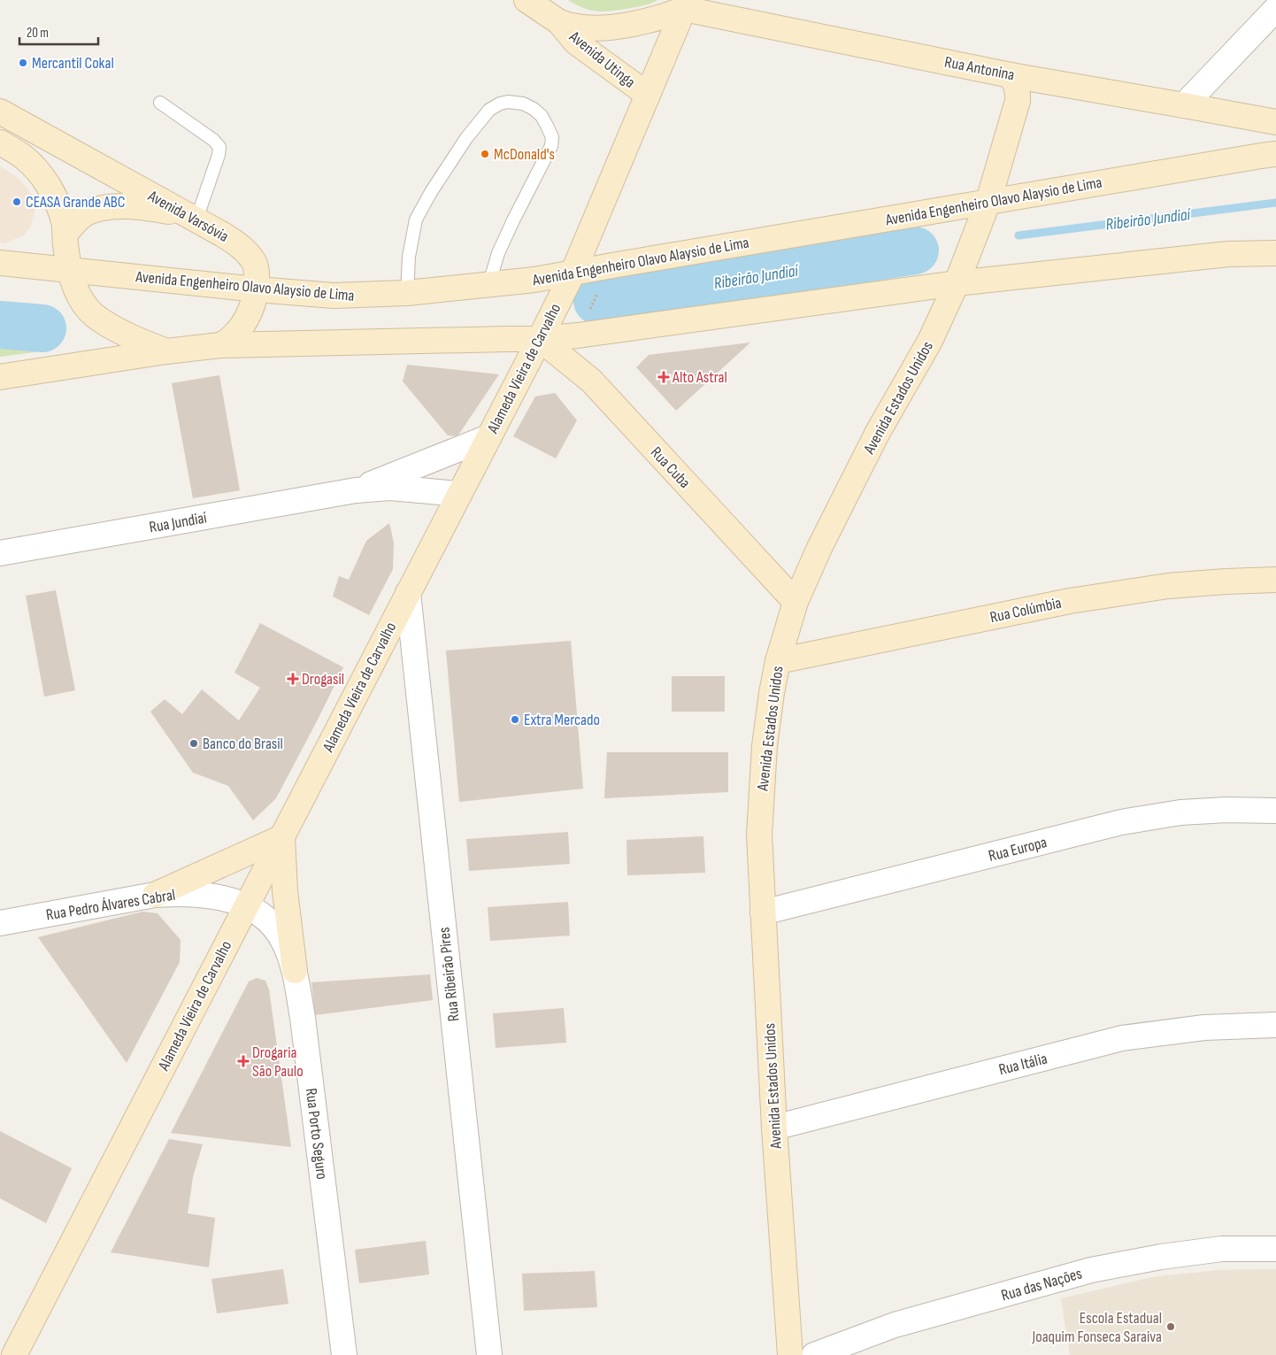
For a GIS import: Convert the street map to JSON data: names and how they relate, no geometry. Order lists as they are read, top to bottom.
{
  "streets": {
    "main road": [
      "Avenida Utinga",
      "Rua Antonina",
      "Avenida Engenheiro Olavo Alaysio de Lima",
      "Avenida Varsóvia",
      "Alameda Vieira de Carvalho",
      "Avenida Estados Unidos",
      "Rua Cuba",
      "Rua Colúmbia"
    ],
    "street": [
      "Rua Jundiaí",
      "Rua Europa",
      "Rua Pedro Álvares Cabral",
      "Rua Ribeirão Pires",
      "Rua Itália",
      "Rua Porto Seguro",
      "Rua das Nações"
    ]
  },
  "crossings": [
    ["Avenida Utinga", "Rua Antonina"],
    ["Avenida Utinga", "Alameda Vieira de Carvalho"],
    ["Rua Antonina", "Alameda Vieira de Carvalho"],
    ["Rua Antonina", "Avenida Estados Unidos"],
    ["Avenida Engenheiro Olavo Alaysio de Lima", "Avenida Varsóvia"],
    ["Avenida Engenheiro Olavo Alaysio de Lima", "Alameda Vieira de Carvalho"],
    ["Avenida Engenheiro Olavo Alaysio de Lima", "Avenida Estados Unidos"],
    ["Alameda Vieira de Carvalho", "Rua Cuba"],
    ["Alameda Vieira de Carvalho", "Rua Jundiaí"],
    ["Alameda Vieira de Carvalho", "Rua Pedro Álvares Cabral"],
    ["Alameda Vieira de Carvalho", "Rua Ribeirão Pires"],
    ["Alameda Vieira de Carvalho", "Rua Porto Seguro"],
    ["Avenida Estados Unidos", "Rua Cuba"],
    ["Avenida Estados Unidos", "Rua Colúmbia"],
    ["Avenida Estados Unidos", "Rua Europa"],
    ["Avenida Estados Unidos", "Rua Itália"],
    ["Rua Pedro Álvares Cabral", "Rua Porto Seguro"]
  ],
  "water": ["Ribeirão Jundiaí"],
  "places": {
    "other": [
      "Mercantil Cokal",
      "McDonald's",
      "CEASA Grande ABC",
      "Extra Mercado",
      "Banco do Brasil",
      "Escola Estadual Joaquim Fonseca Saraiva"
    ],
    "health": ["Alto Astral", "Drogasil", "Drogaria São Paulo"]
  },
  "scale_bar": "20 m"
}
